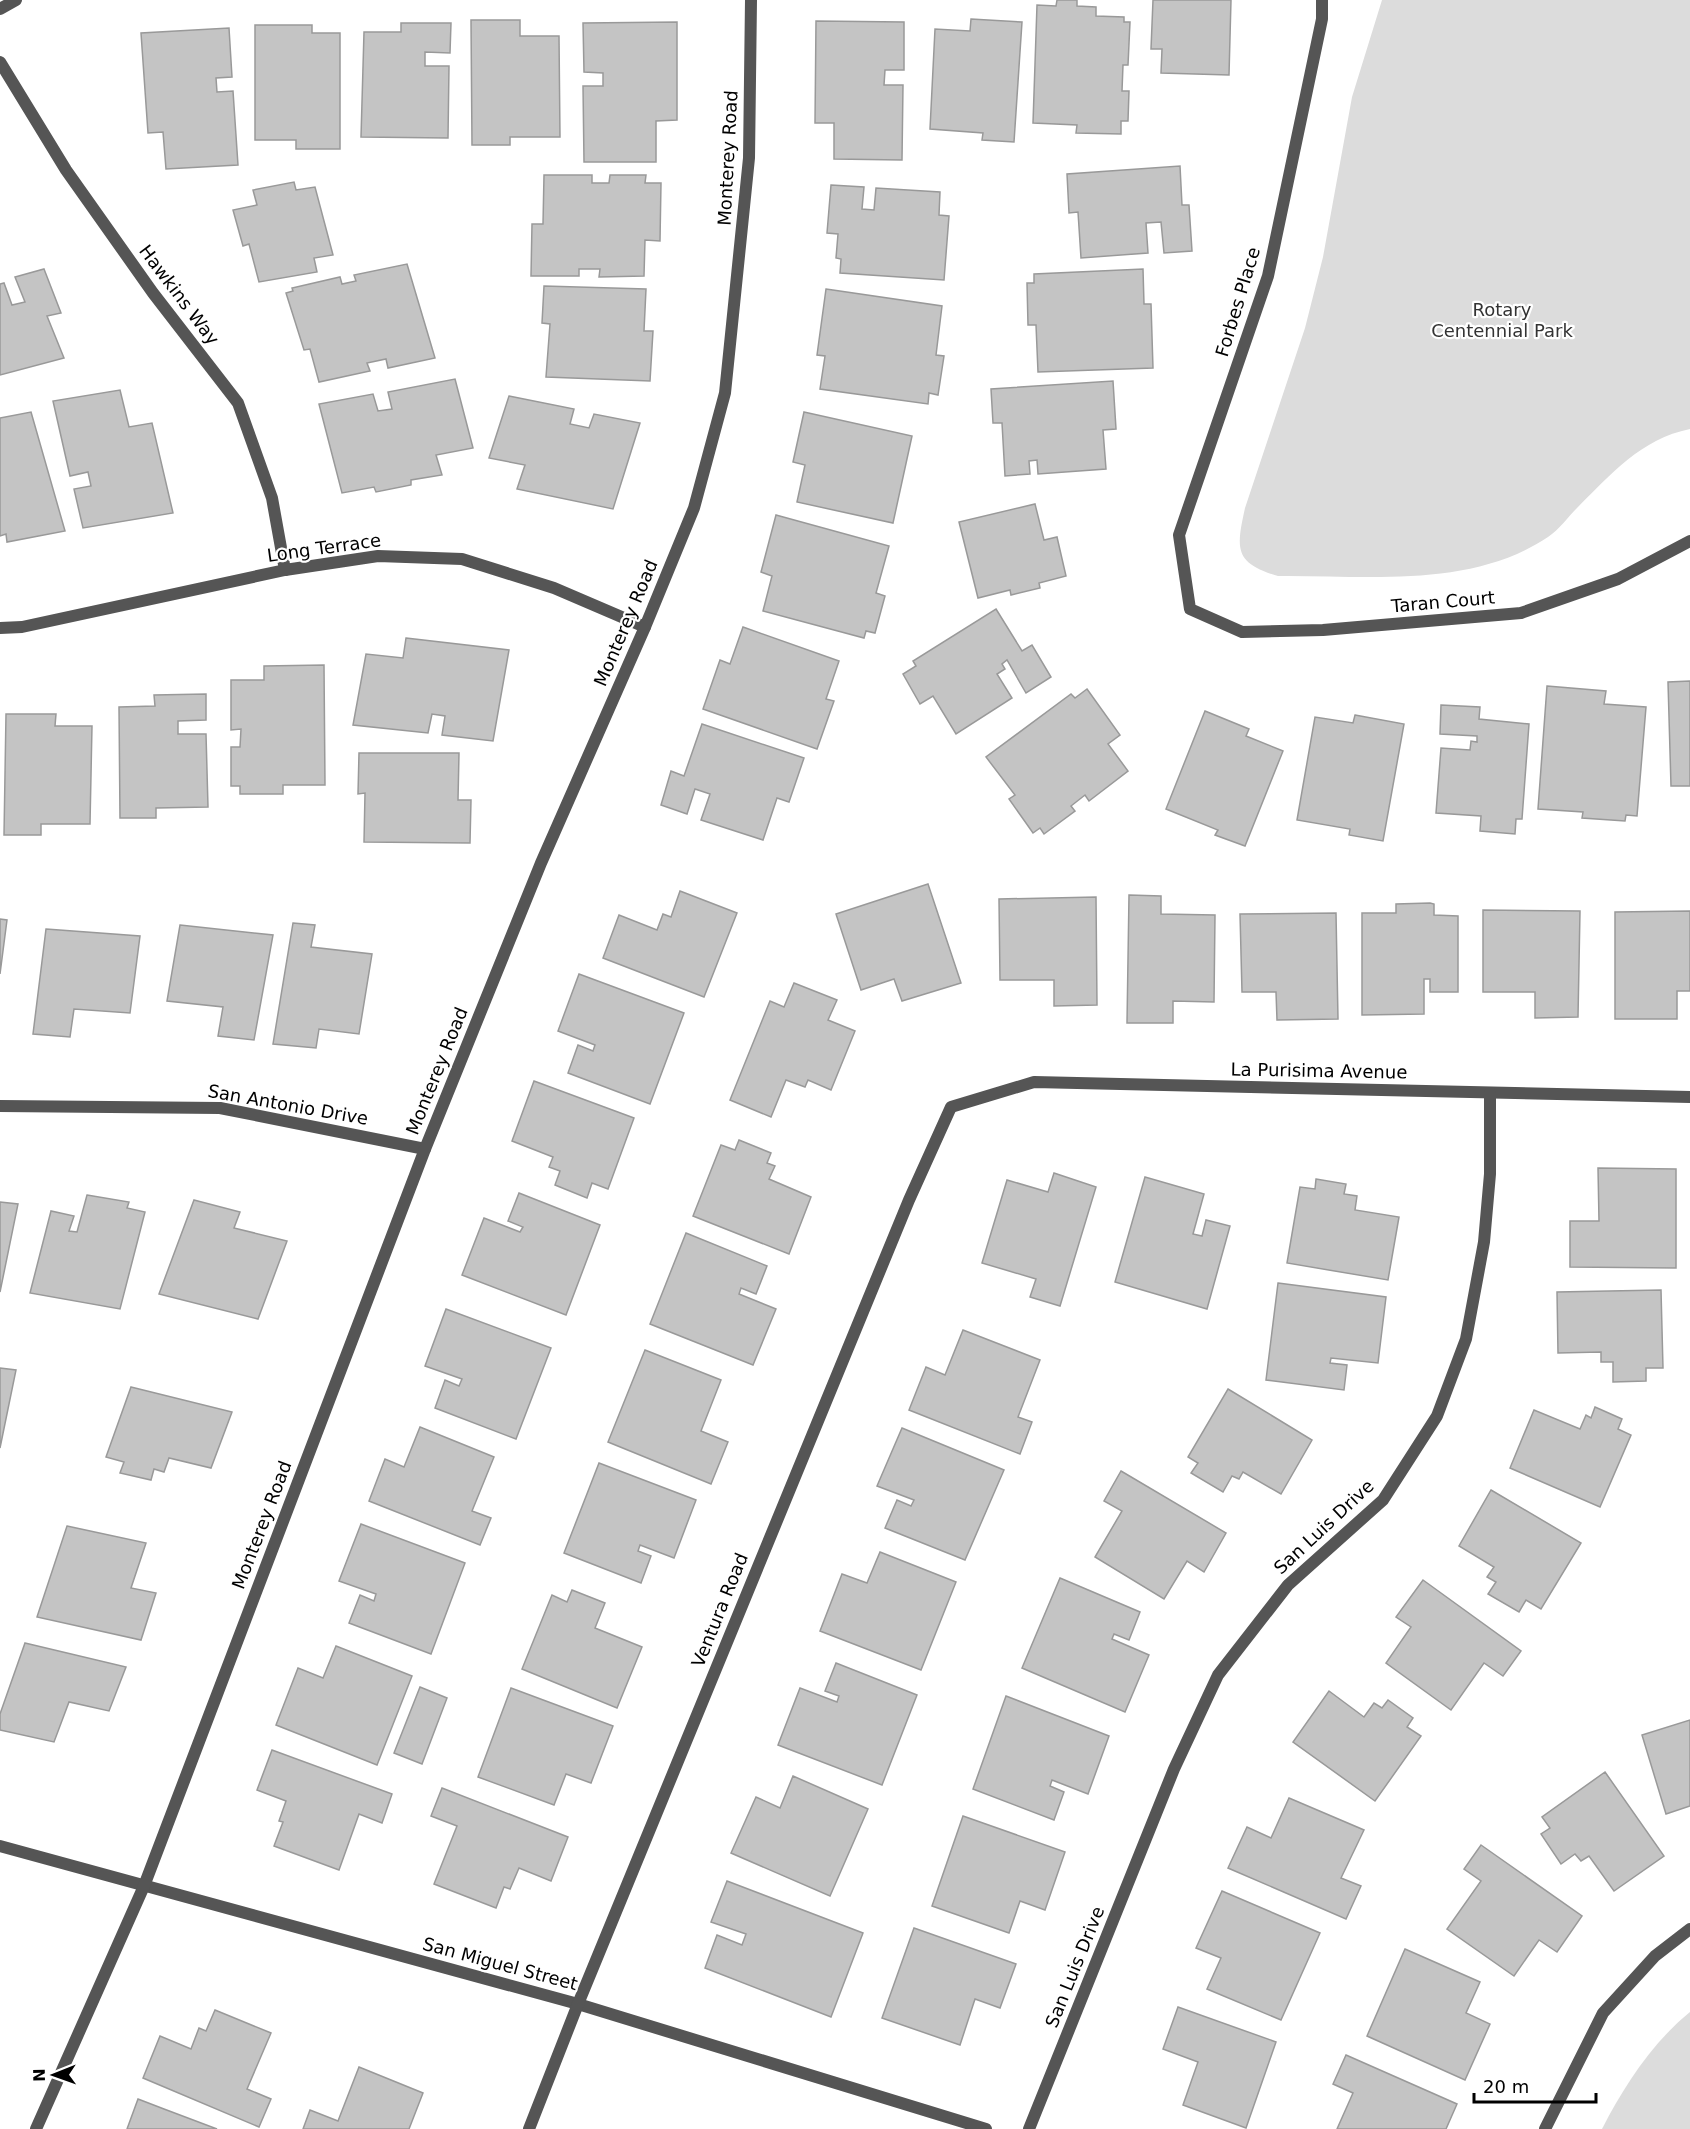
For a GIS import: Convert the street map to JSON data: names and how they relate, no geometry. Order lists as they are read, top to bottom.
{
  "streets": {
    "street": [
      "Monterey Road",
      "Hawkins Way",
      "Forbes Place",
      "Long Terrace",
      "Taran Court",
      "La Purisima Avenue",
      "San Antonio Drive",
      "San Luis Drive",
      "Ventura Road",
      "San Miguel Street"
    ]
  },
  "crossings": [
    ["Monterey Road", "Long Terrace"],
    ["Monterey Road", "San Antonio Drive"],
    ["Monterey Road", "San Miguel Street"],
    ["Hawkins Way", "Long Terrace"],
    ["Forbes Place", "Taran Court"],
    ["La Purisima Avenue", "San Luis Drive"],
    ["La Purisima Avenue", "Ventura Road"],
    ["Ventura Road", "San Miguel Street"]
  ],
  "parks": ["Rotary Centennial Park"],
  "scale_bar": "20 m",
  "north": "left"
}
